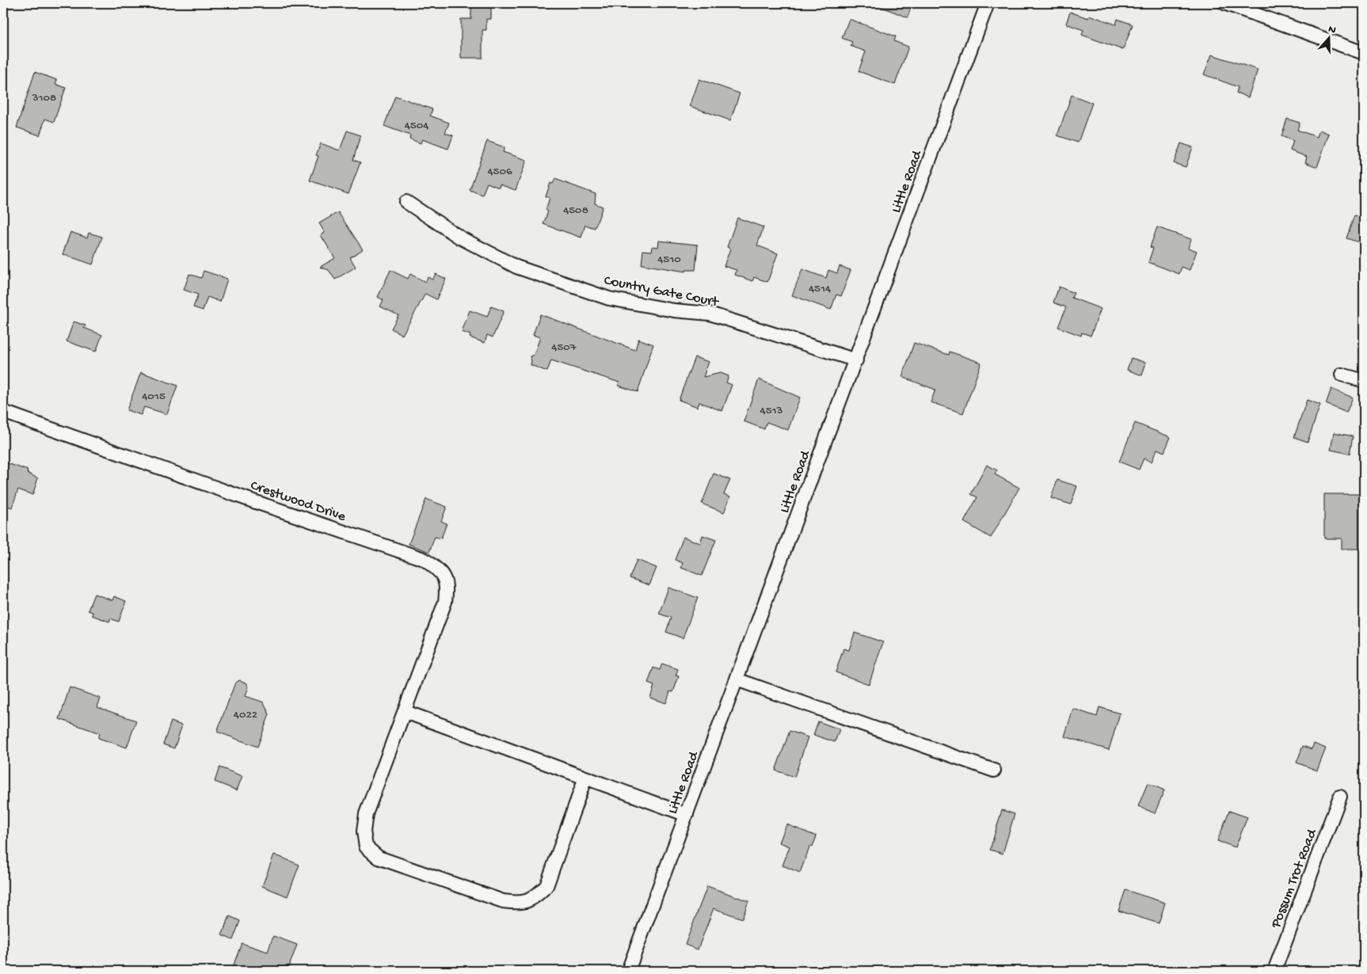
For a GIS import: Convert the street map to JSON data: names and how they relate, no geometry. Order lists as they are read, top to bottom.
{
  "streets": {
    "street": [
      "Little Road",
      "Country Gate Court",
      "Crestwood Drive",
      "Possum Trot Road"
    ]
  },
  "crossings": [
    ["Little Road", "Country Gate Court"]
  ],
  "house_numbers": [
    "3108",
    "4504",
    "4506",
    "4508",
    "4510",
    "4514",
    "4507",
    "4015",
    "4513",
    "4022"
  ],
  "north": "top"
}
